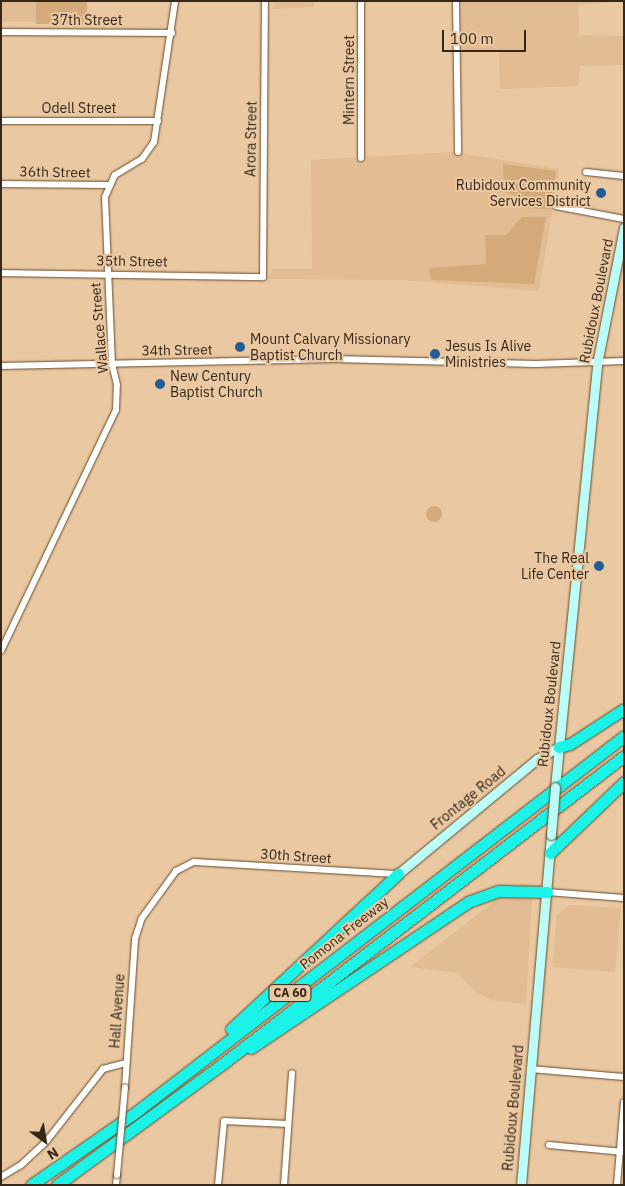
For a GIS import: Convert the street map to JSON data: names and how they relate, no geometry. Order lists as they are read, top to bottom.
{
  "streets": {
    "highway": ["Pomona Freeway", "CA 60"],
    "main road": ["Rubidoux Boulevard", "Frontage Road"],
    "street": [
      "37th Street",
      "Mintern Street",
      "Odell Street",
      "Arora Street",
      "36th Street",
      "35th Street",
      "Wallace Street",
      "34th Street",
      "30th Street",
      "Hall Avenue"
    ]
  },
  "crossings": [
    ["Arora Street", "35th Street"],
    ["36th Street", "Wallace Street"],
    ["35th Street", "Wallace Street"],
    ["Rubidoux Boulevard", "34th Street"],
    ["Rubidoux Boulevard", "Frontage Road"],
    ["Wallace Street", "34th Street"],
    ["Frontage Road", "30th Street"],
    ["30th Street", "Hall Avenue"]
  ],
  "places": [
    "Rubidoux Community Services District",
    "Mount Calvary Missionary Baptist Church",
    "Jesus Is Alive Ministries",
    "New Century Baptist Church",
    "The Real Life Center"
  ],
  "scale_bar": "100 m",
  "north": "bottom right"
}
